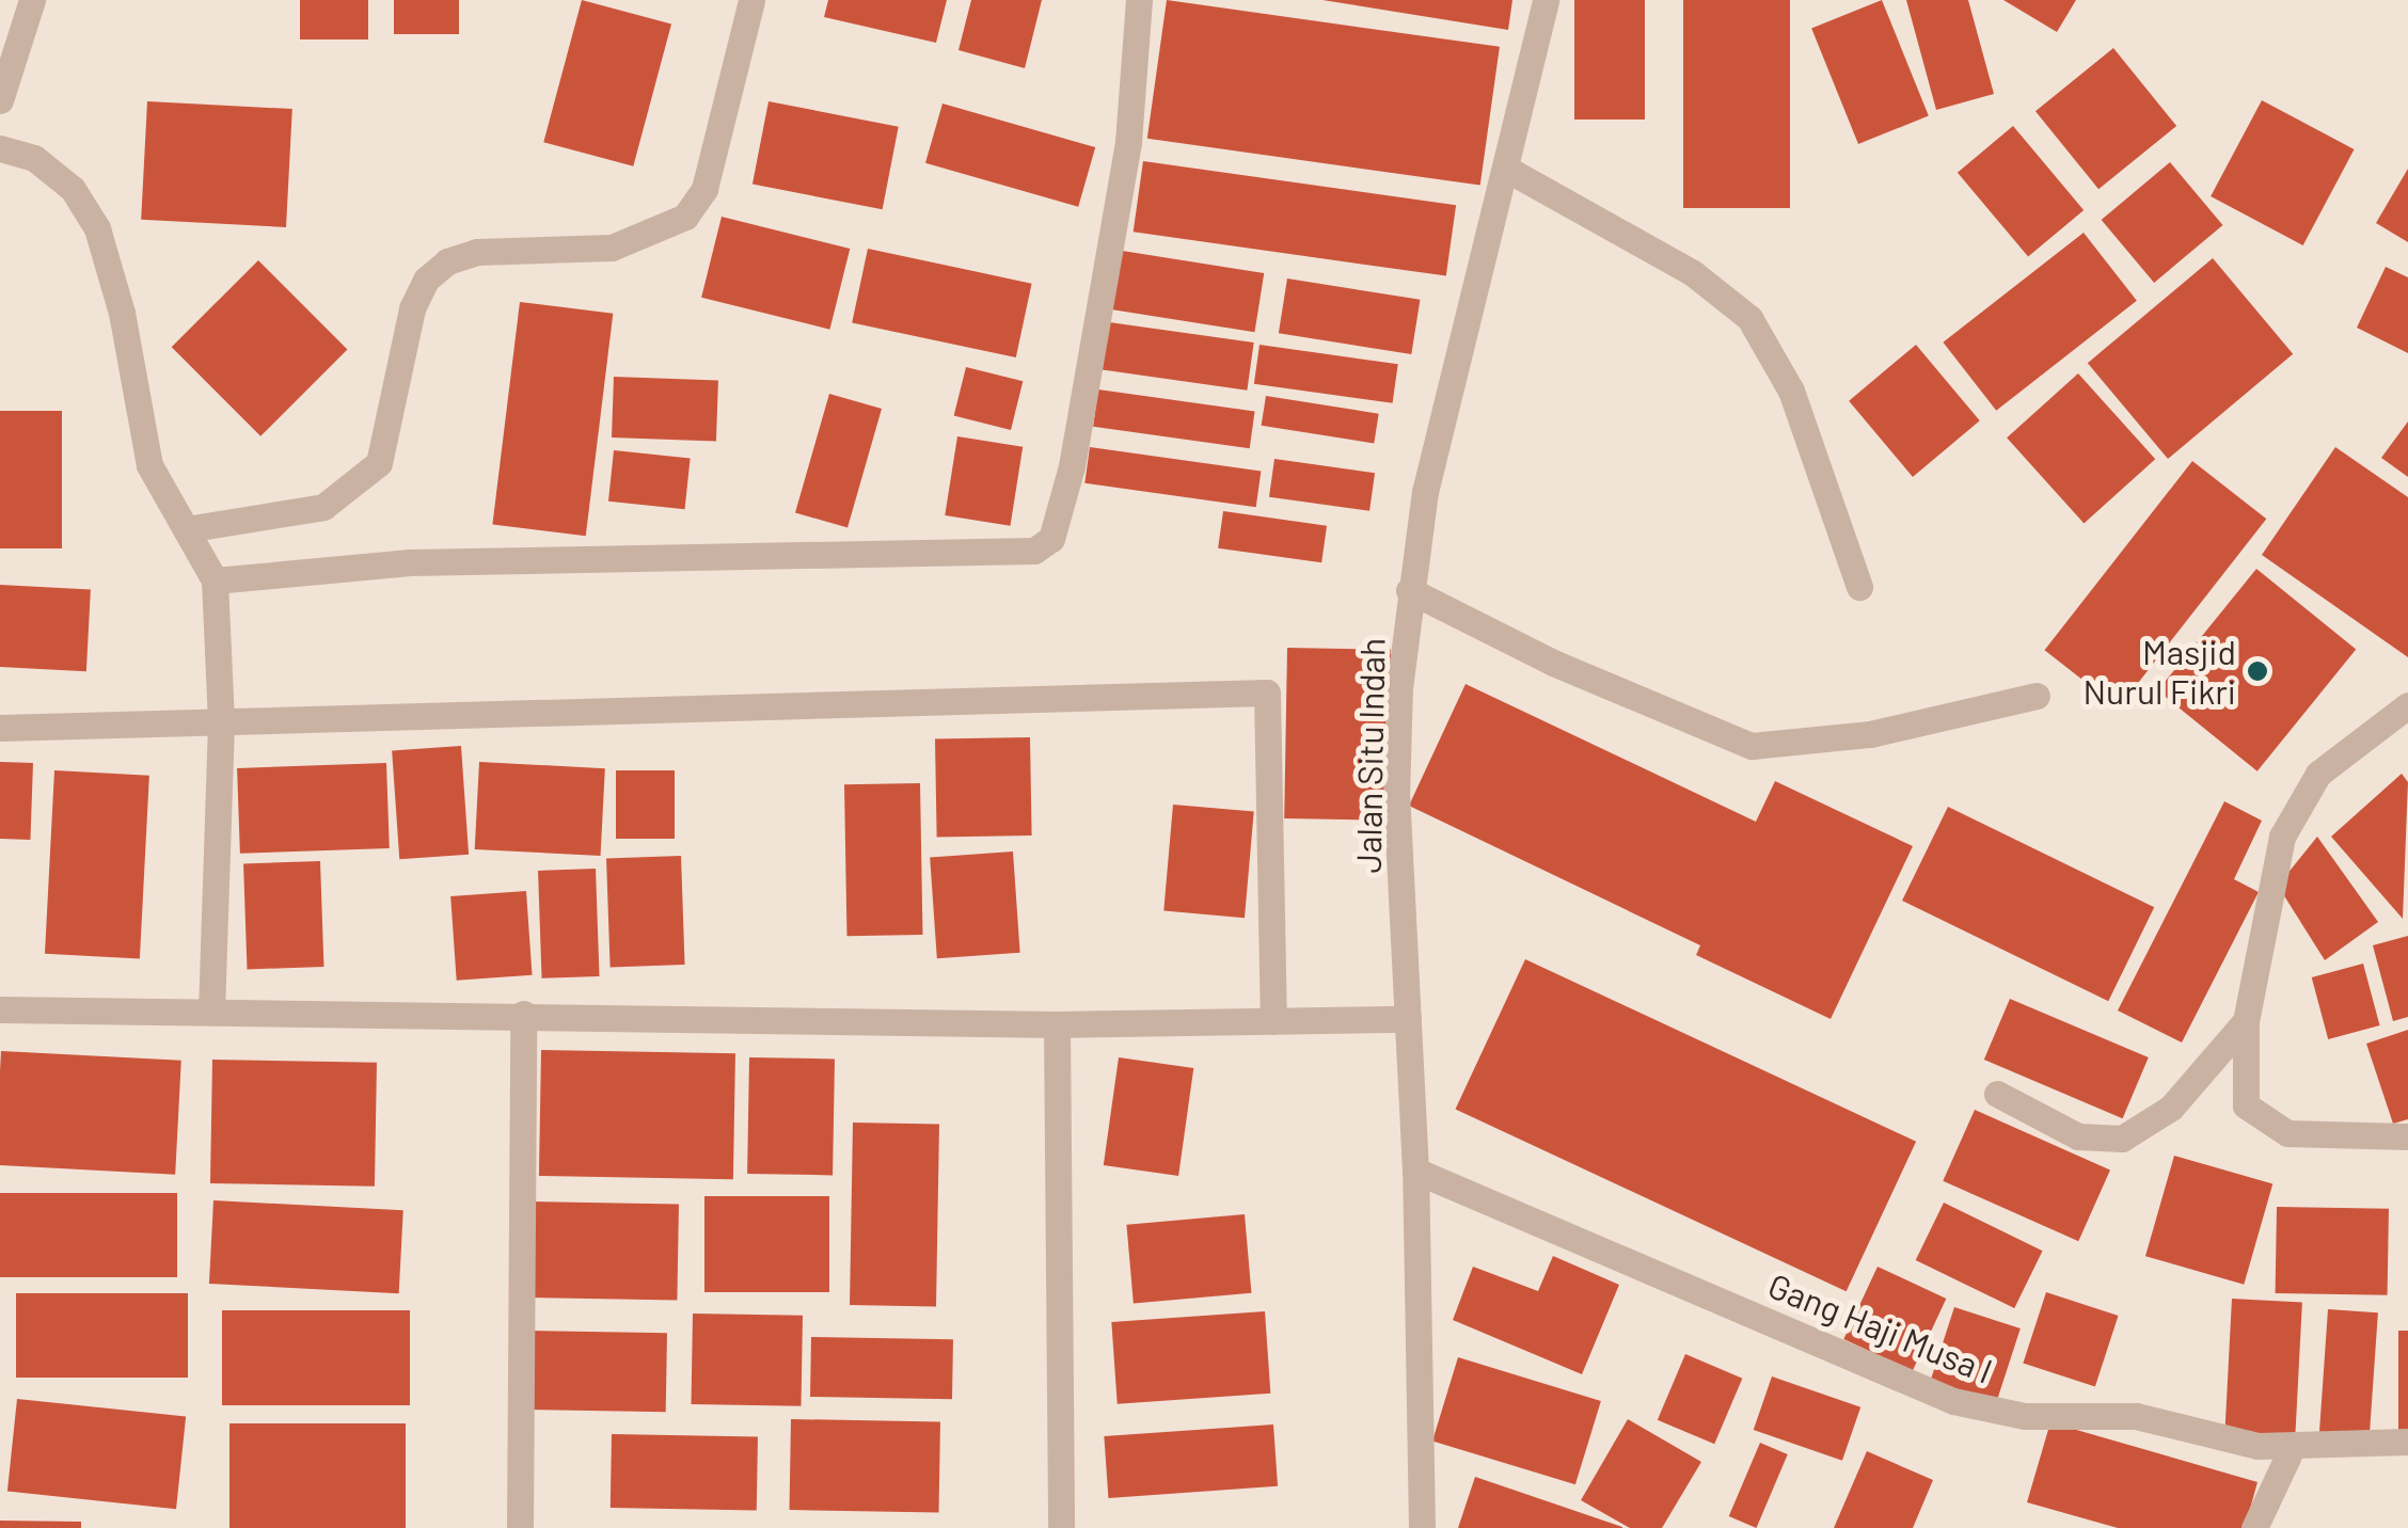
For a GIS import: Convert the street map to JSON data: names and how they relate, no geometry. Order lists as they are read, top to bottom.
{
  "streets": {
    "street": ["Jalan Situ Indah", "Gang Haji Musa I"]
  },
  "crossings": [
    ["Jalan Situ Indah", "Gang Haji Musa I"]
  ],
  "places": ["Masjid Nurul Fikri"]
}
